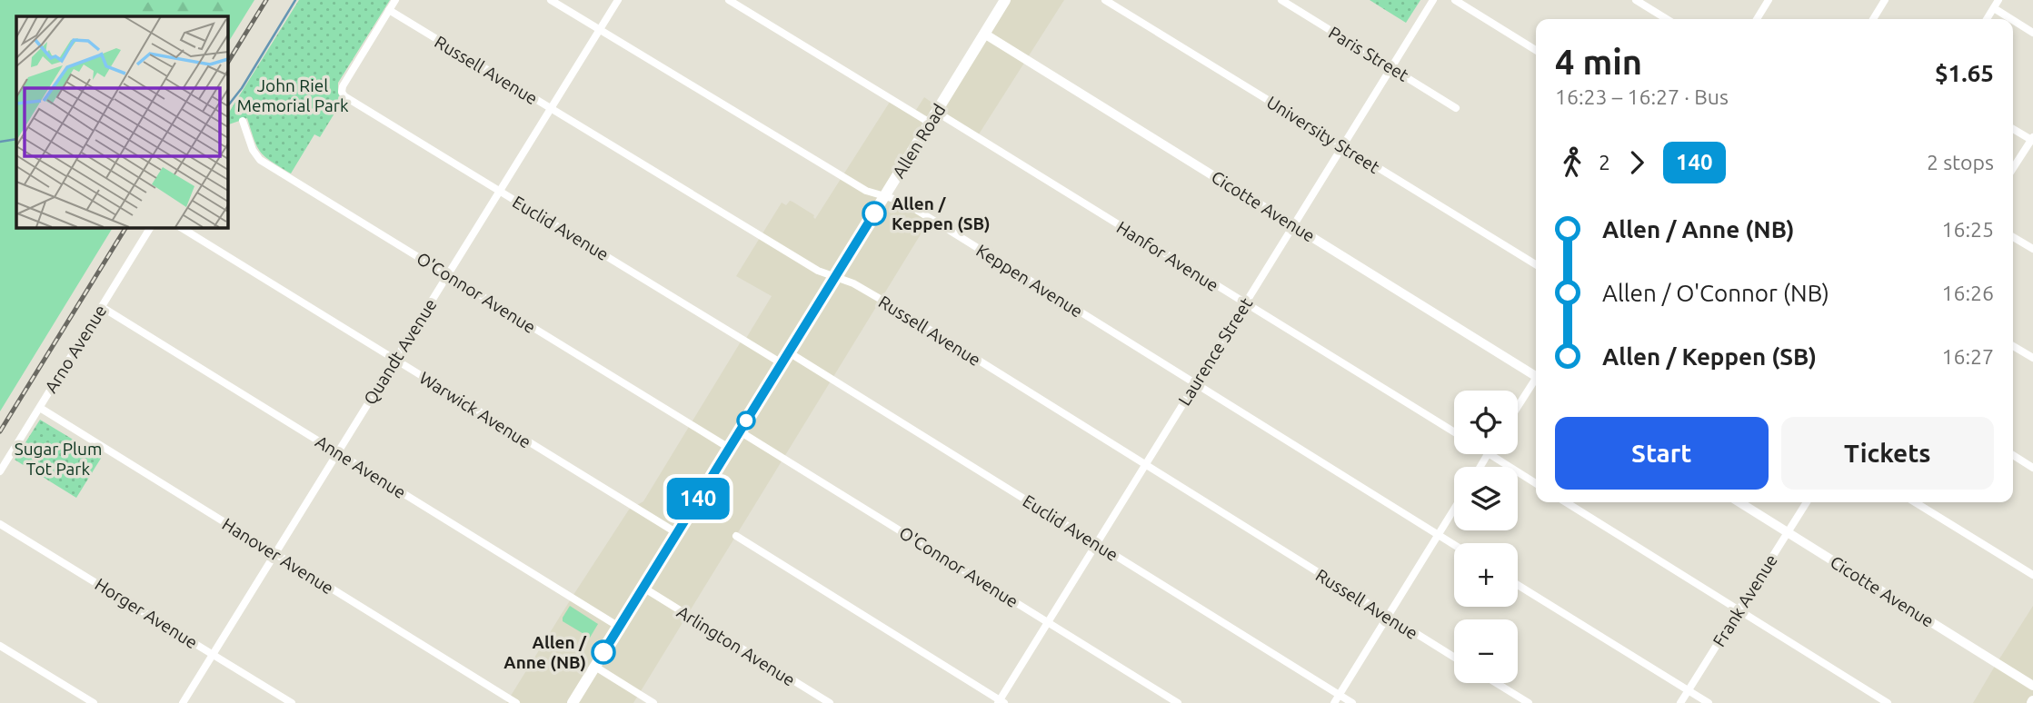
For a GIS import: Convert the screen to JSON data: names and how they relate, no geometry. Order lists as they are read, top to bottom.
{
  "streets": {
    "main road": ["Allen Road"],
    "street": [
      "Paris Street",
      "Russell Avenue",
      "University Street",
      "Cicotte Avenue",
      "Euclid Avenue",
      "Hanfor Avenue",
      "Keppen Avenue",
      "O'Connor Avenue",
      "Arno Avenue",
      "Quandt Avenue",
      "Laurence Street",
      "Warwick Avenue",
      "Anne Avenue",
      "Hanover Avenue",
      "Frank Avenue",
      "Horger Avenue",
      "Arlington Avenue"
    ]
  },
  "crossings": [
    ["Paris Street", "Laurence Street"],
    ["Russell Avenue", "Allen Road"],
    ["Russell Avenue", "Euclid Avenue"],
    ["Russell Avenue", "Quandt Avenue"],
    ["Russell Avenue", "Laurence Street"],
    ["University Street", "Laurence Street"],
    ["Allen Road", "Cicotte Avenue"],
    ["Allen Road", "Euclid Avenue"],
    ["Allen Road", "Hanfor Avenue"],
    ["Allen Road", "Keppen Avenue"],
    ["Allen Road", "O'Connor Avenue"],
    ["Allen Road", "Warwick Avenue"],
    ["Allen Road", "Anne Avenue"],
    ["Allen Road", "Arlington Avenue"],
    ["Cicotte Avenue", "Laurence Street"],
    ["Cicotte Avenue", "Frank Avenue"],
    ["Euclid Avenue", "Quandt Avenue"],
    ["Euclid Avenue", "Laurence Street"],
    ["Hanfor Avenue", "Laurence Street"],
    ["Keppen Avenue", "Quandt Avenue"],
    ["Keppen Avenue", "Laurence Street"],
    ["O'Connor Avenue", "Quandt Avenue"],
    ["O'Connor Avenue", "Laurence Street"],
    ["Arno Avenue", "Anne Avenue"],
    ["Arno Avenue", "Hanover Avenue"],
    ["Quandt Avenue", "Warwick Avenue"],
    ["Quandt Avenue", "Anne Avenue"],
    ["Quandt Avenue", "Hanover Avenue"],
    ["Quandt Avenue", "Horger Avenue"]
  ],
  "parks": ["John Riel Memorial Park", "Sugar Plum Tot Park"],
  "places": ["Allen / Keppen (SB)", "Allen / Anne (NB)"],
  "lines": ["bus line 140"],
  "page": {
    "on_map": "140",
    "heading": ["4 min", "16:23 – 16:27 · Bus", "$1.65"],
    "legs": ["2", "140", "2 stops"],
    "list": [
      {
        "name": "Allen / Anne (NB)",
        "value": "16:25"
      },
      {
        "name": "Allen / O'Connor (NB)",
        "value": "16:26"
      },
      {
        "name": "Allen / Keppen (SB)",
        "value": "16:27"
      }
    ],
    "map_buttons": ["+", "−"],
    "buttons": ["Start", "Tickets"]
  }
}
